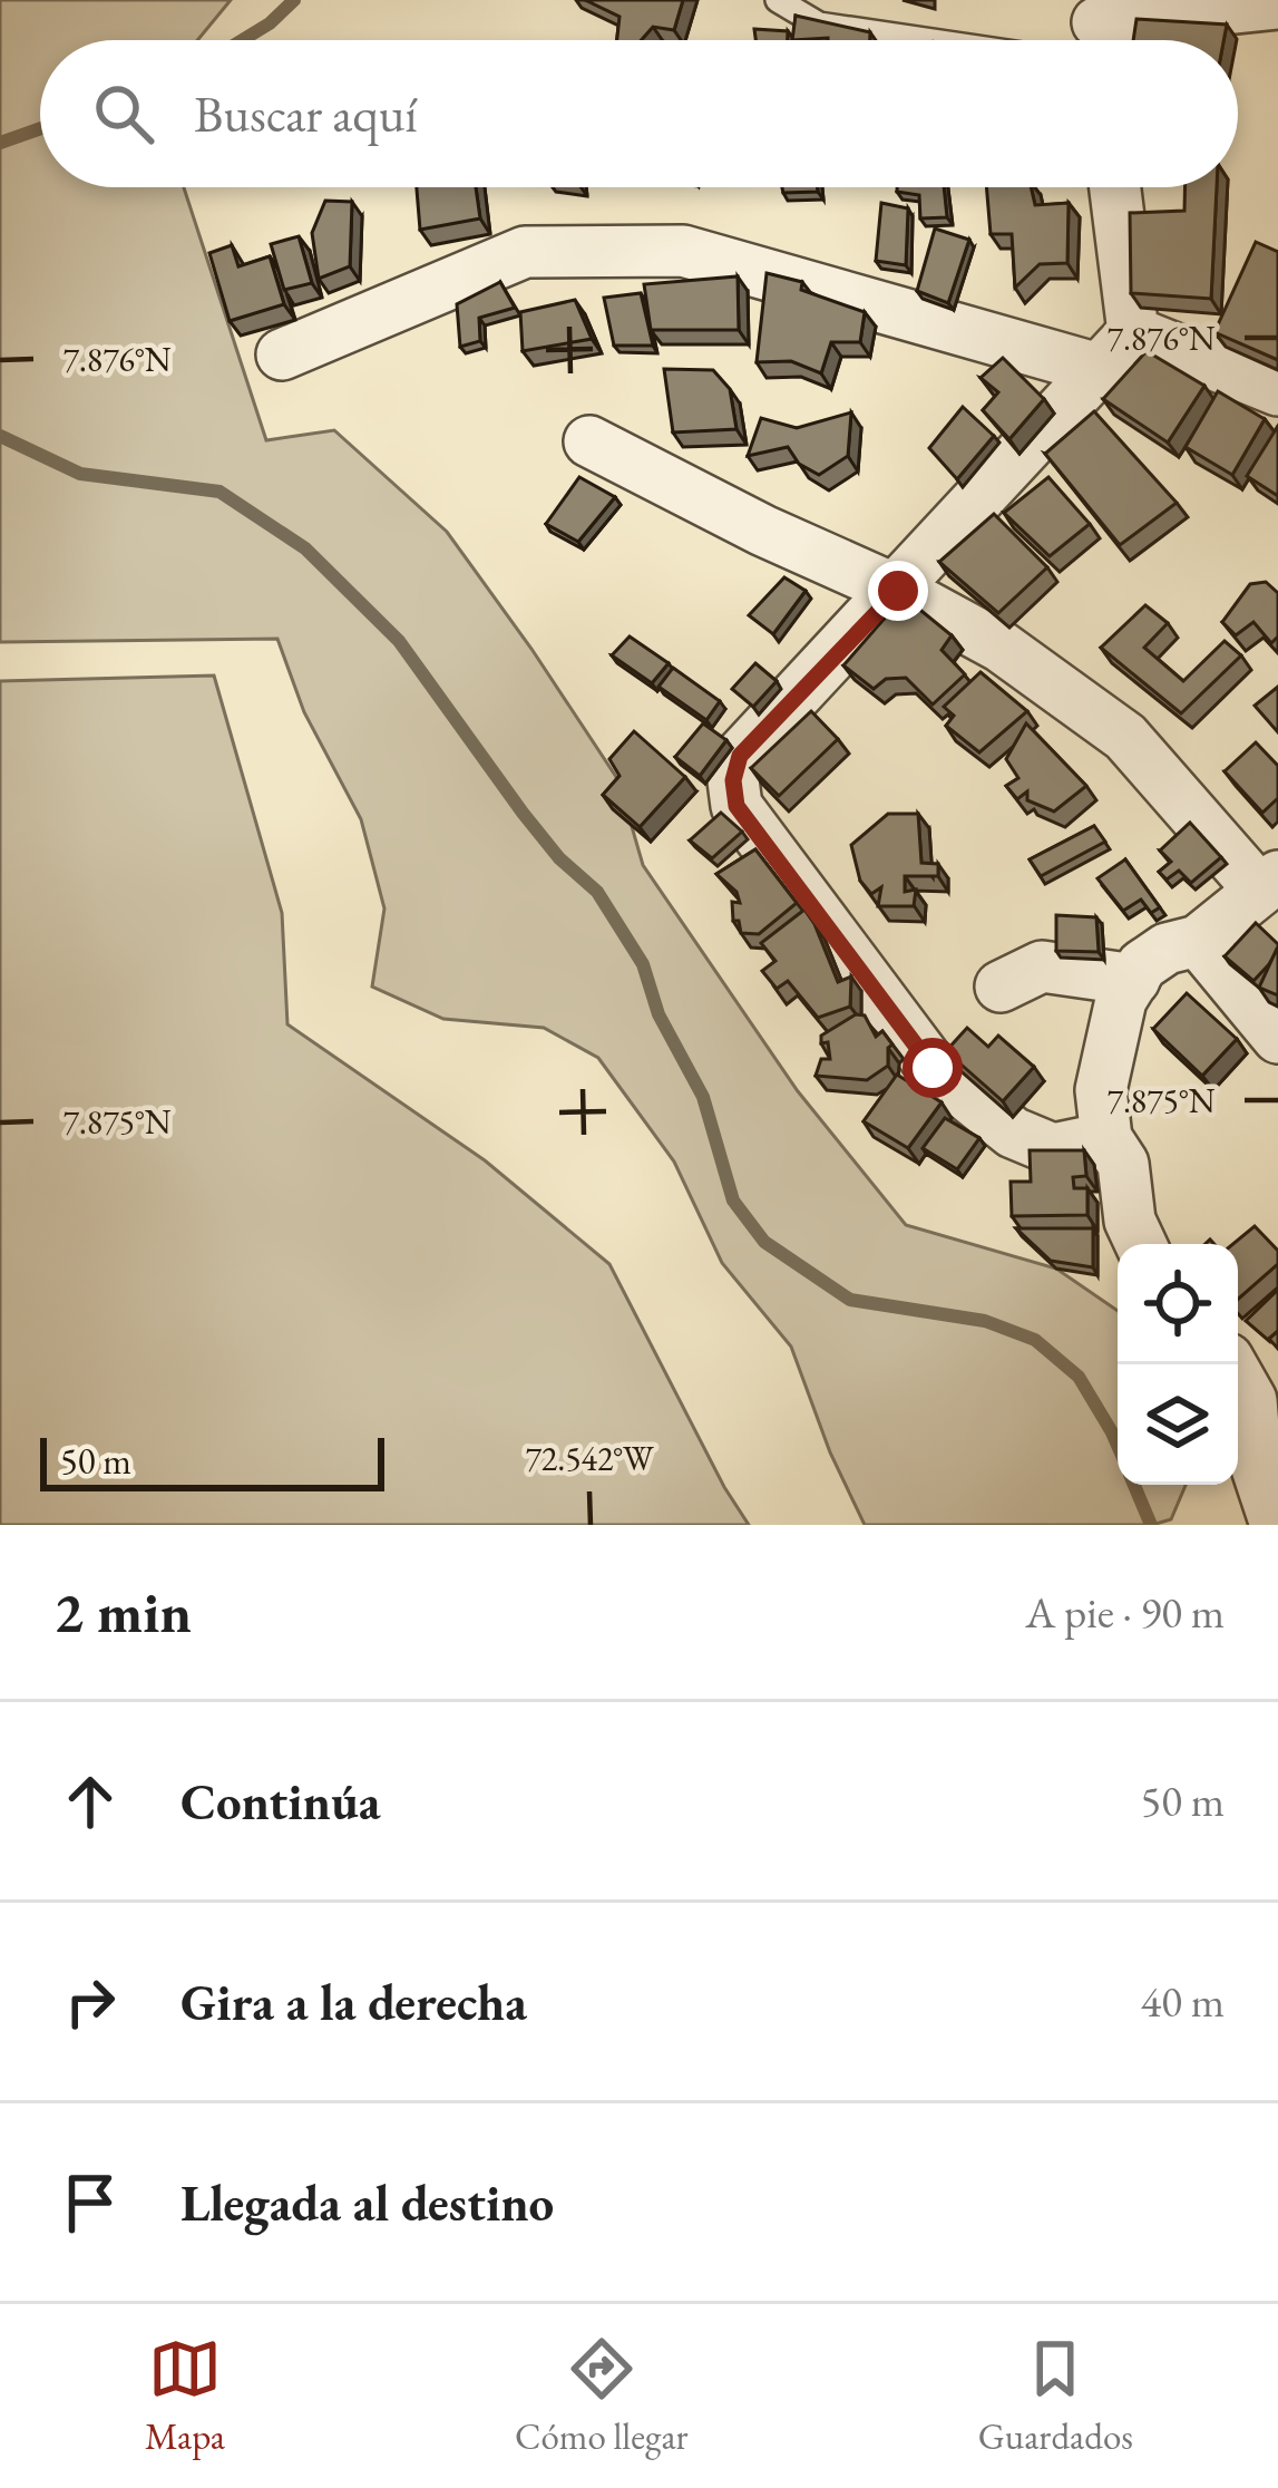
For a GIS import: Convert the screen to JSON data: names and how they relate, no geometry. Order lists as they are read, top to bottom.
{
  "scale_bar": "50 m",
  "page": {
    "search": "Buscar aquí",
    "scale": "50 m",
    "heading": ["2 min", "A pie · 90 m"],
    "list": [
      ["Continúa", "50 m"],
      ["Gira a la derecha", "40 m"],
      "Llegada al destino"
    ],
    "nav": ["Mapa", "Cómo llegar", "Guardados"]
  },
  "coordinates": ["7.876°N", "7.875°N", "72.542°W"]
}
